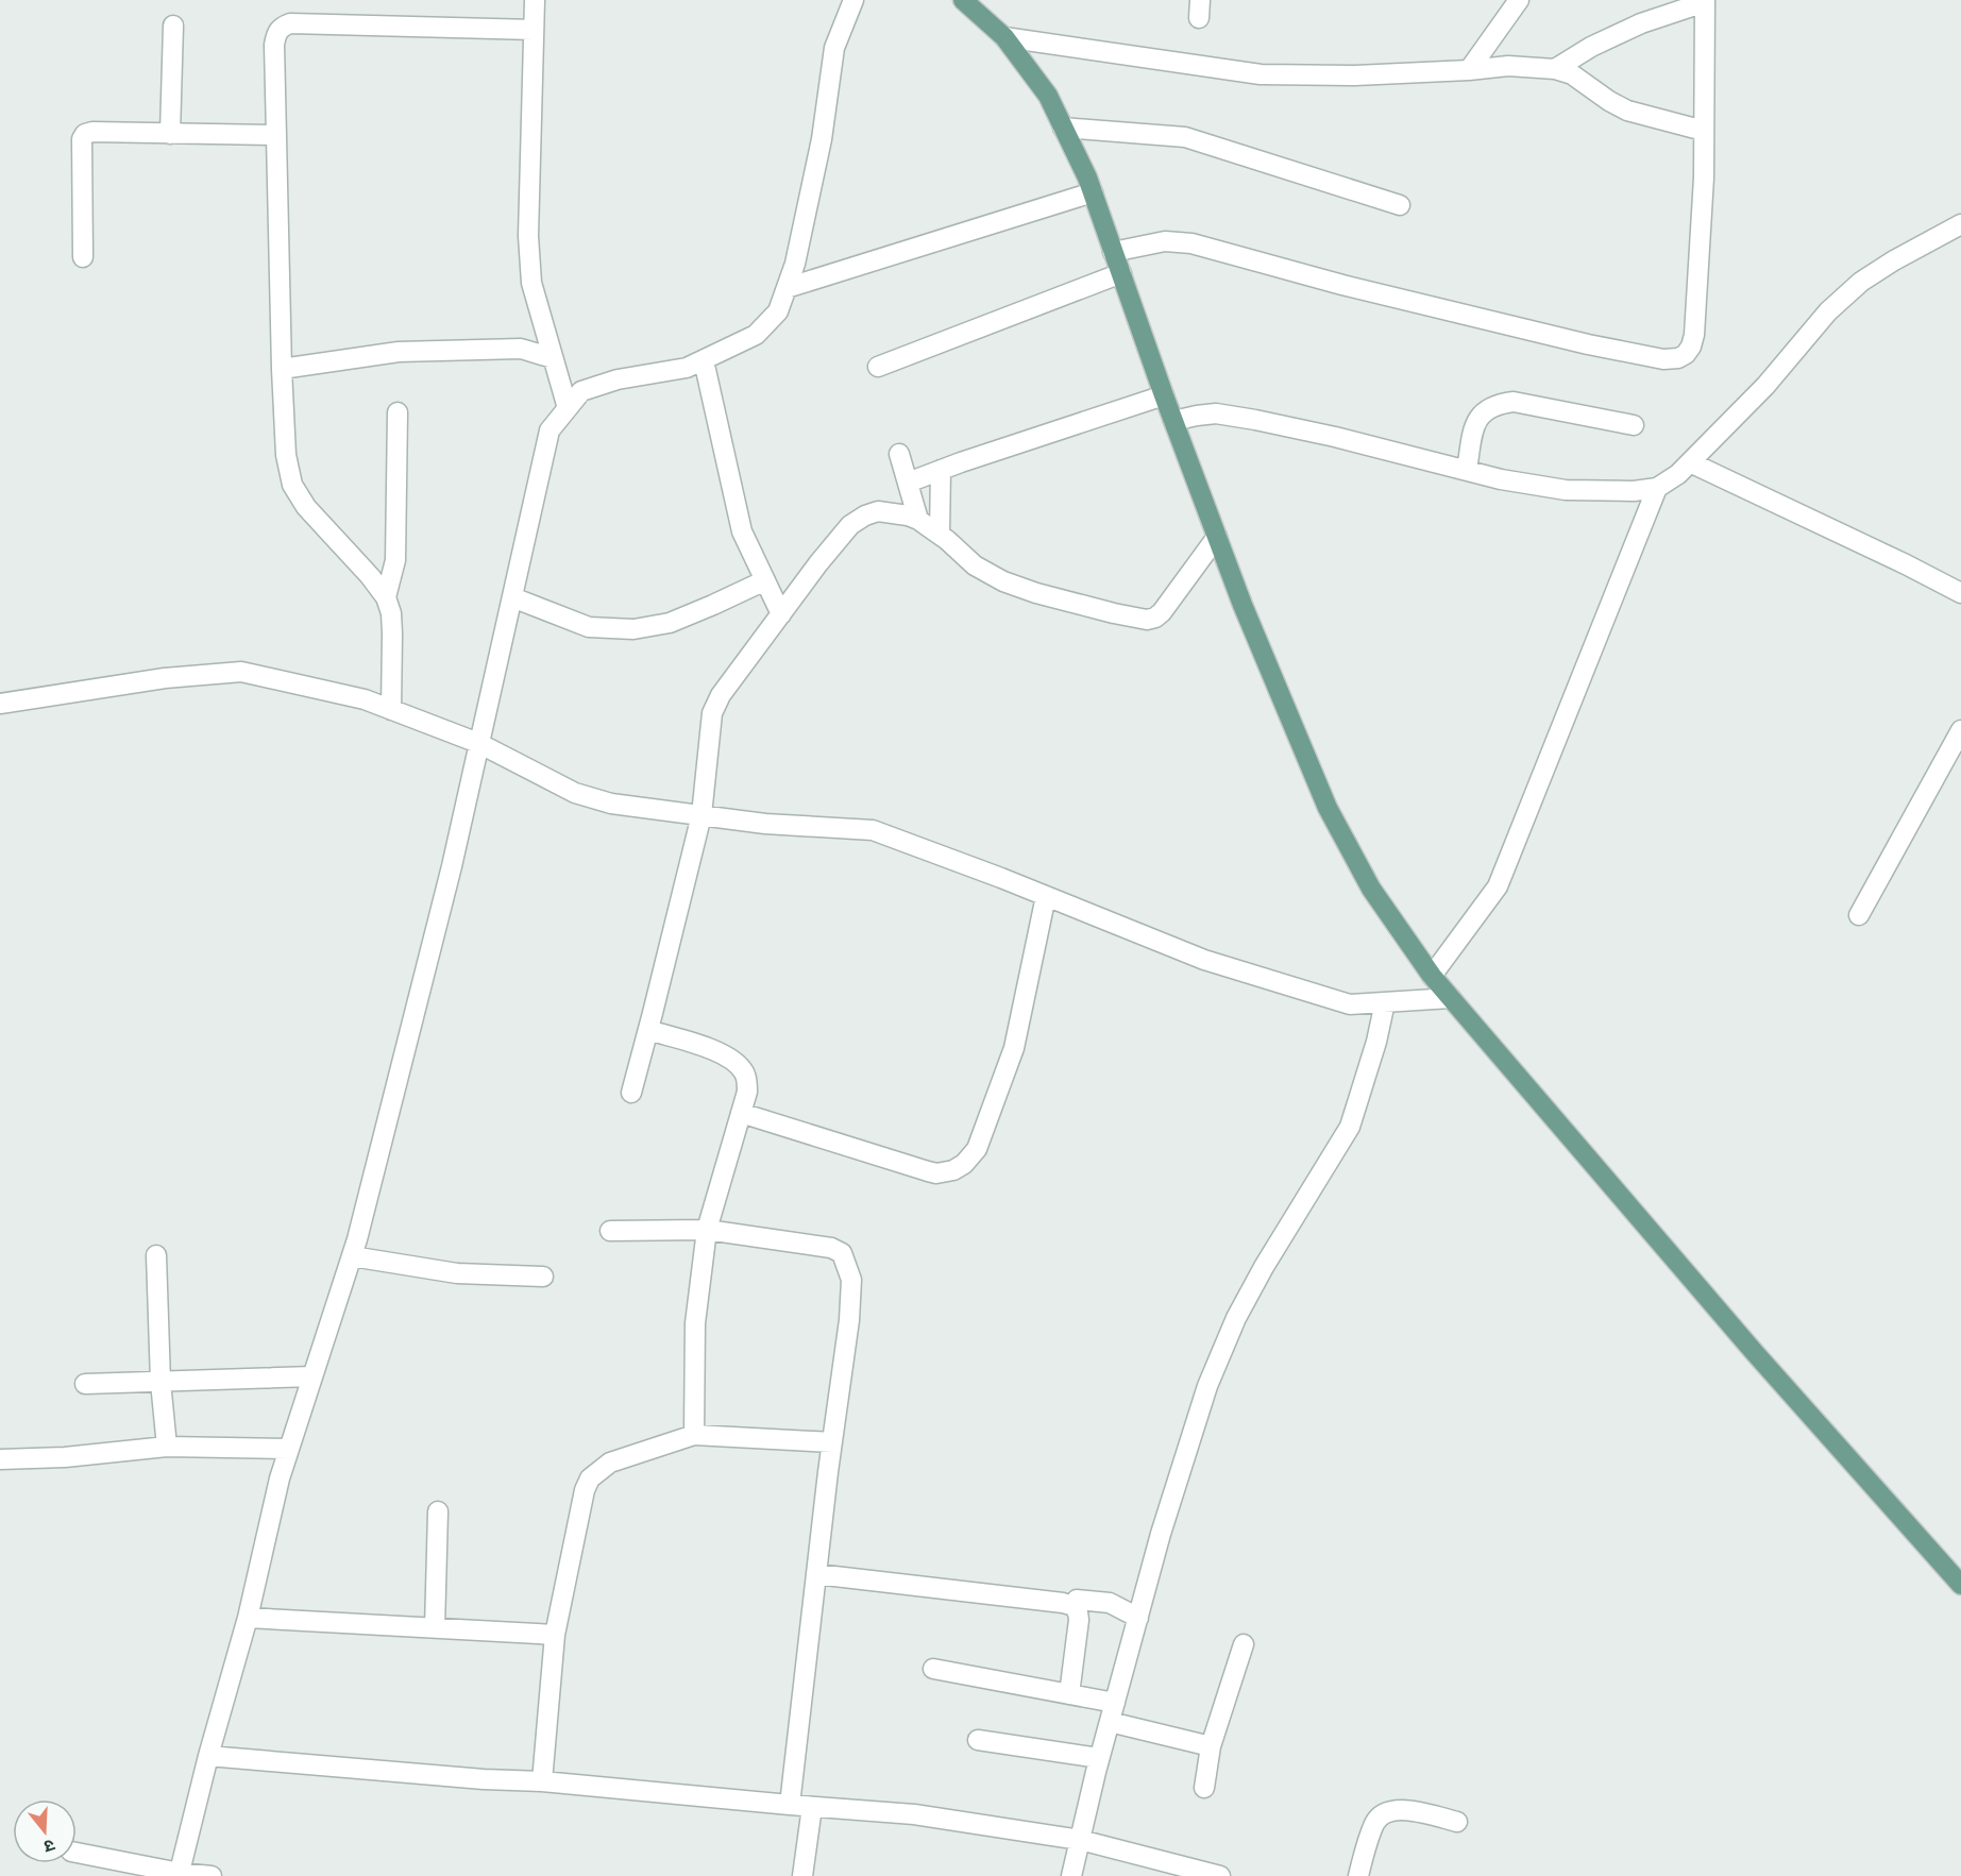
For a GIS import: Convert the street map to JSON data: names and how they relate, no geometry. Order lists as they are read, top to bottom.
{
  "north": "bottom"
}
